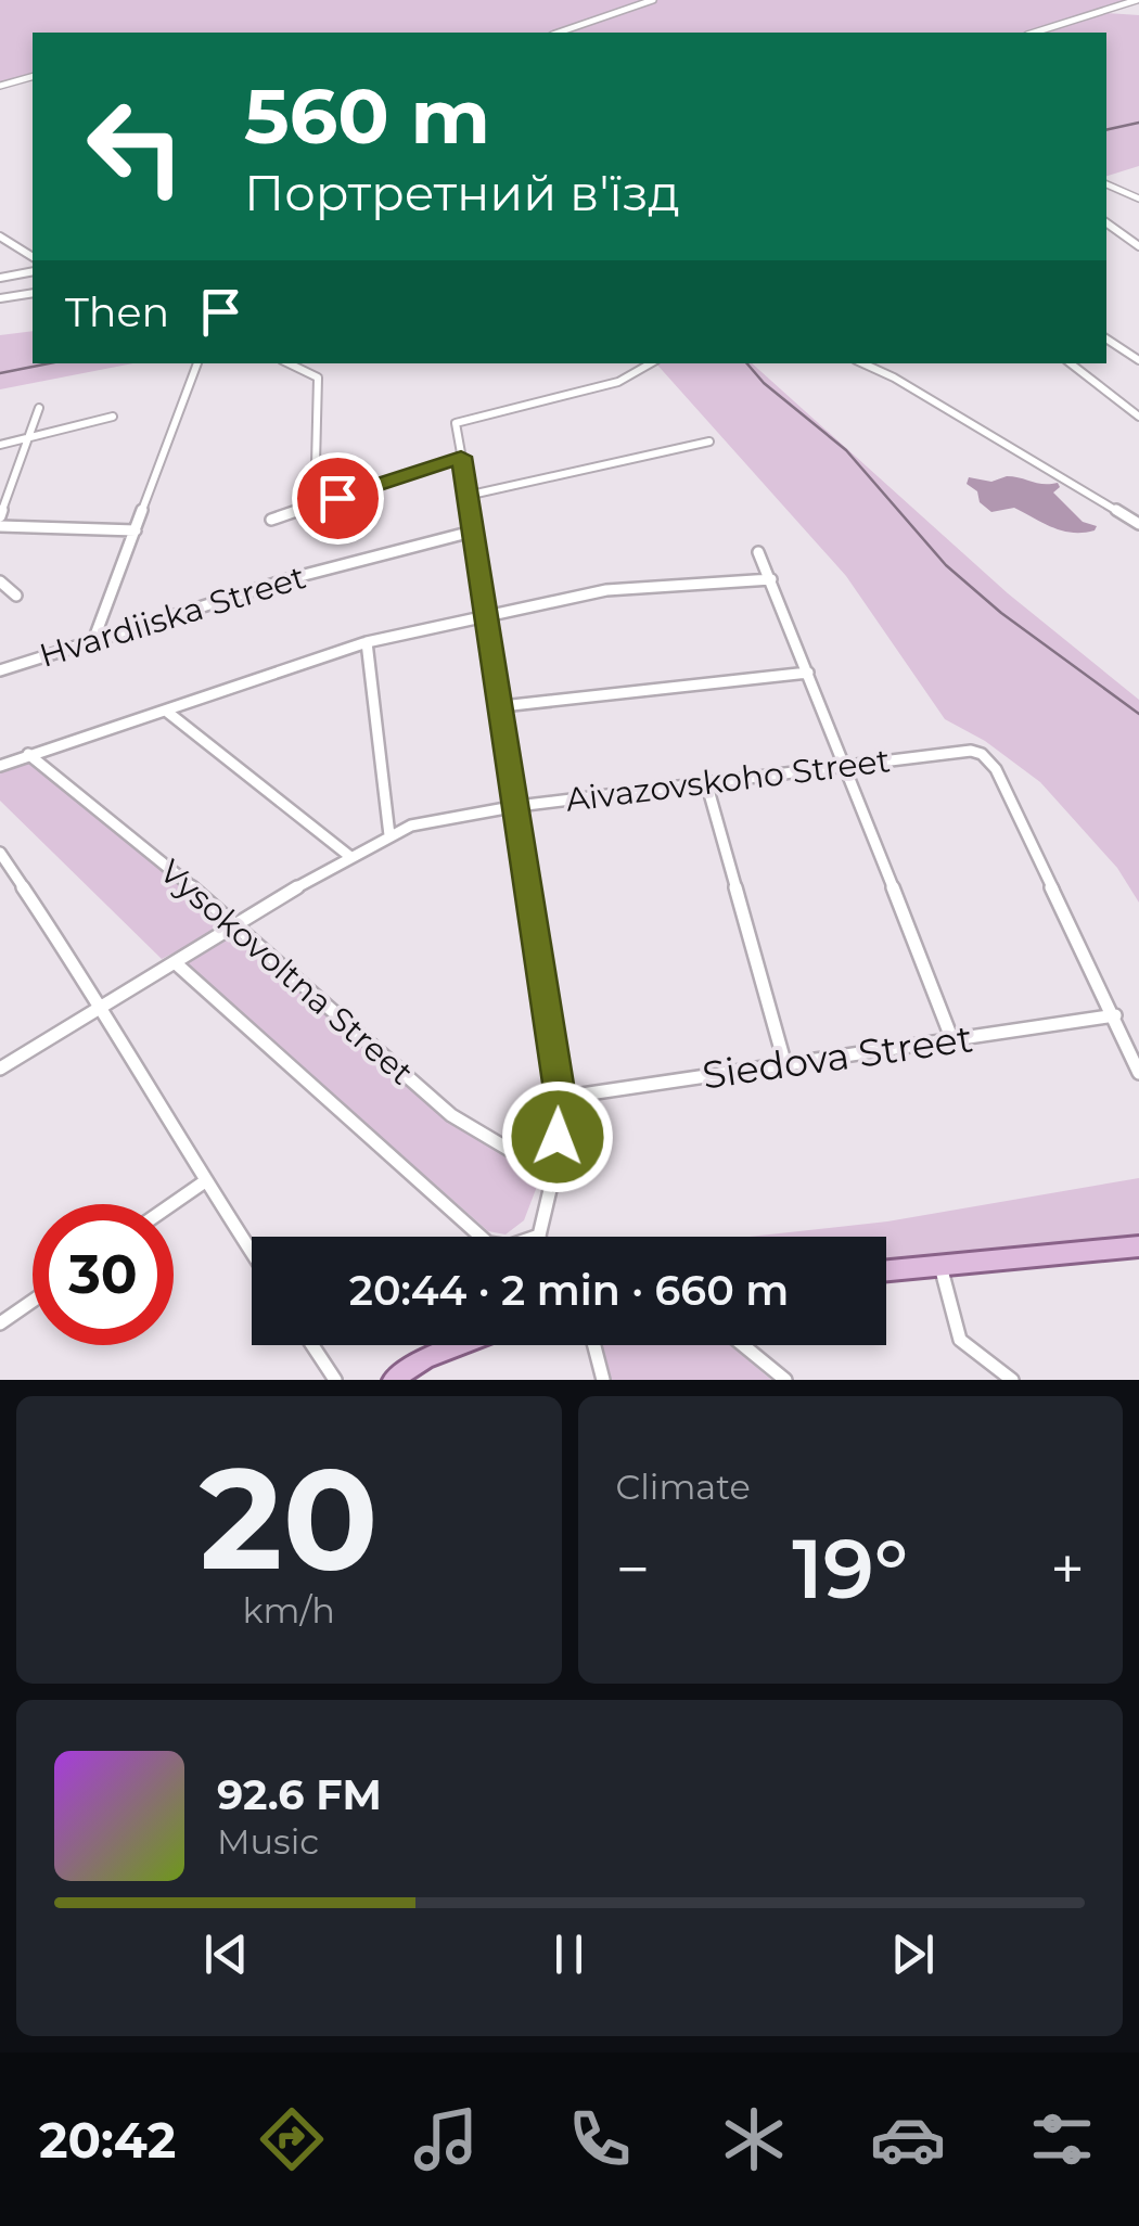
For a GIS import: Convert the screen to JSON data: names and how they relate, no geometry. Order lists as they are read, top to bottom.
{
  "streets": {
    "street": [
      "Hvardiiska Street",
      "Aivazovskoho Street",
      "Vysokovoltna Street",
      "Siedova Street"
    ]
  },
  "crossings": [
    ["Aivazovskoho Street", "Vysokovoltna Street"],
    ["Aivazovskoho Street", "Siedova Street"]
  ],
  "page": {
    "turn": ["560 m", "Портретний в'їзд"],
    "then": "Then",
    "limit": "30",
    "trip": "20:44 · 2 min · 660 m",
    "tile": [
      ["20", "km/h"],
      "Climate"
    ],
    "heat": ["−", "19°", "+"],
    "song": ["92.6 FM", "Music"],
    "tabs": "20:42"
  }
}
